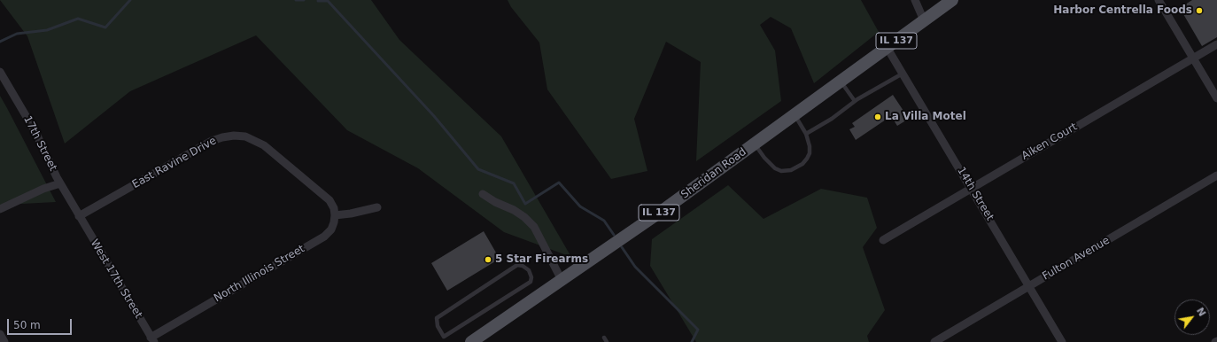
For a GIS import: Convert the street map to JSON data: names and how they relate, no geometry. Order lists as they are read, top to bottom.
{
  "streets": {
    "main road": ["IL 137", "Sheridan Road"],
    "street": [
      "Aiken Court",
      "17th Street",
      "East Ravine Drive",
      "14th Street",
      "Fulton Avenue",
      "North Illinois Street",
      "West 17th Street"
    ]
  },
  "crossings": [
    ["Aiken Court", "14th Street"],
    ["17th Street", "East Ravine Drive"],
    ["17th Street", "West 17th Street"],
    ["East Ravine Drive", "North Illinois Street"],
    ["East Ravine Drive", "West 17th Street"],
    ["Sheridan Road", "14th Street"],
    ["14th Street", "Fulton Avenue"],
    ["North Illinois Street", "West 17th Street"]
  ],
  "places": ["Harbor Centrella Foods", "La Villa Motel", "5 Star Firearms"],
  "scale_bar": "50 m",
  "north": "top right"
}
